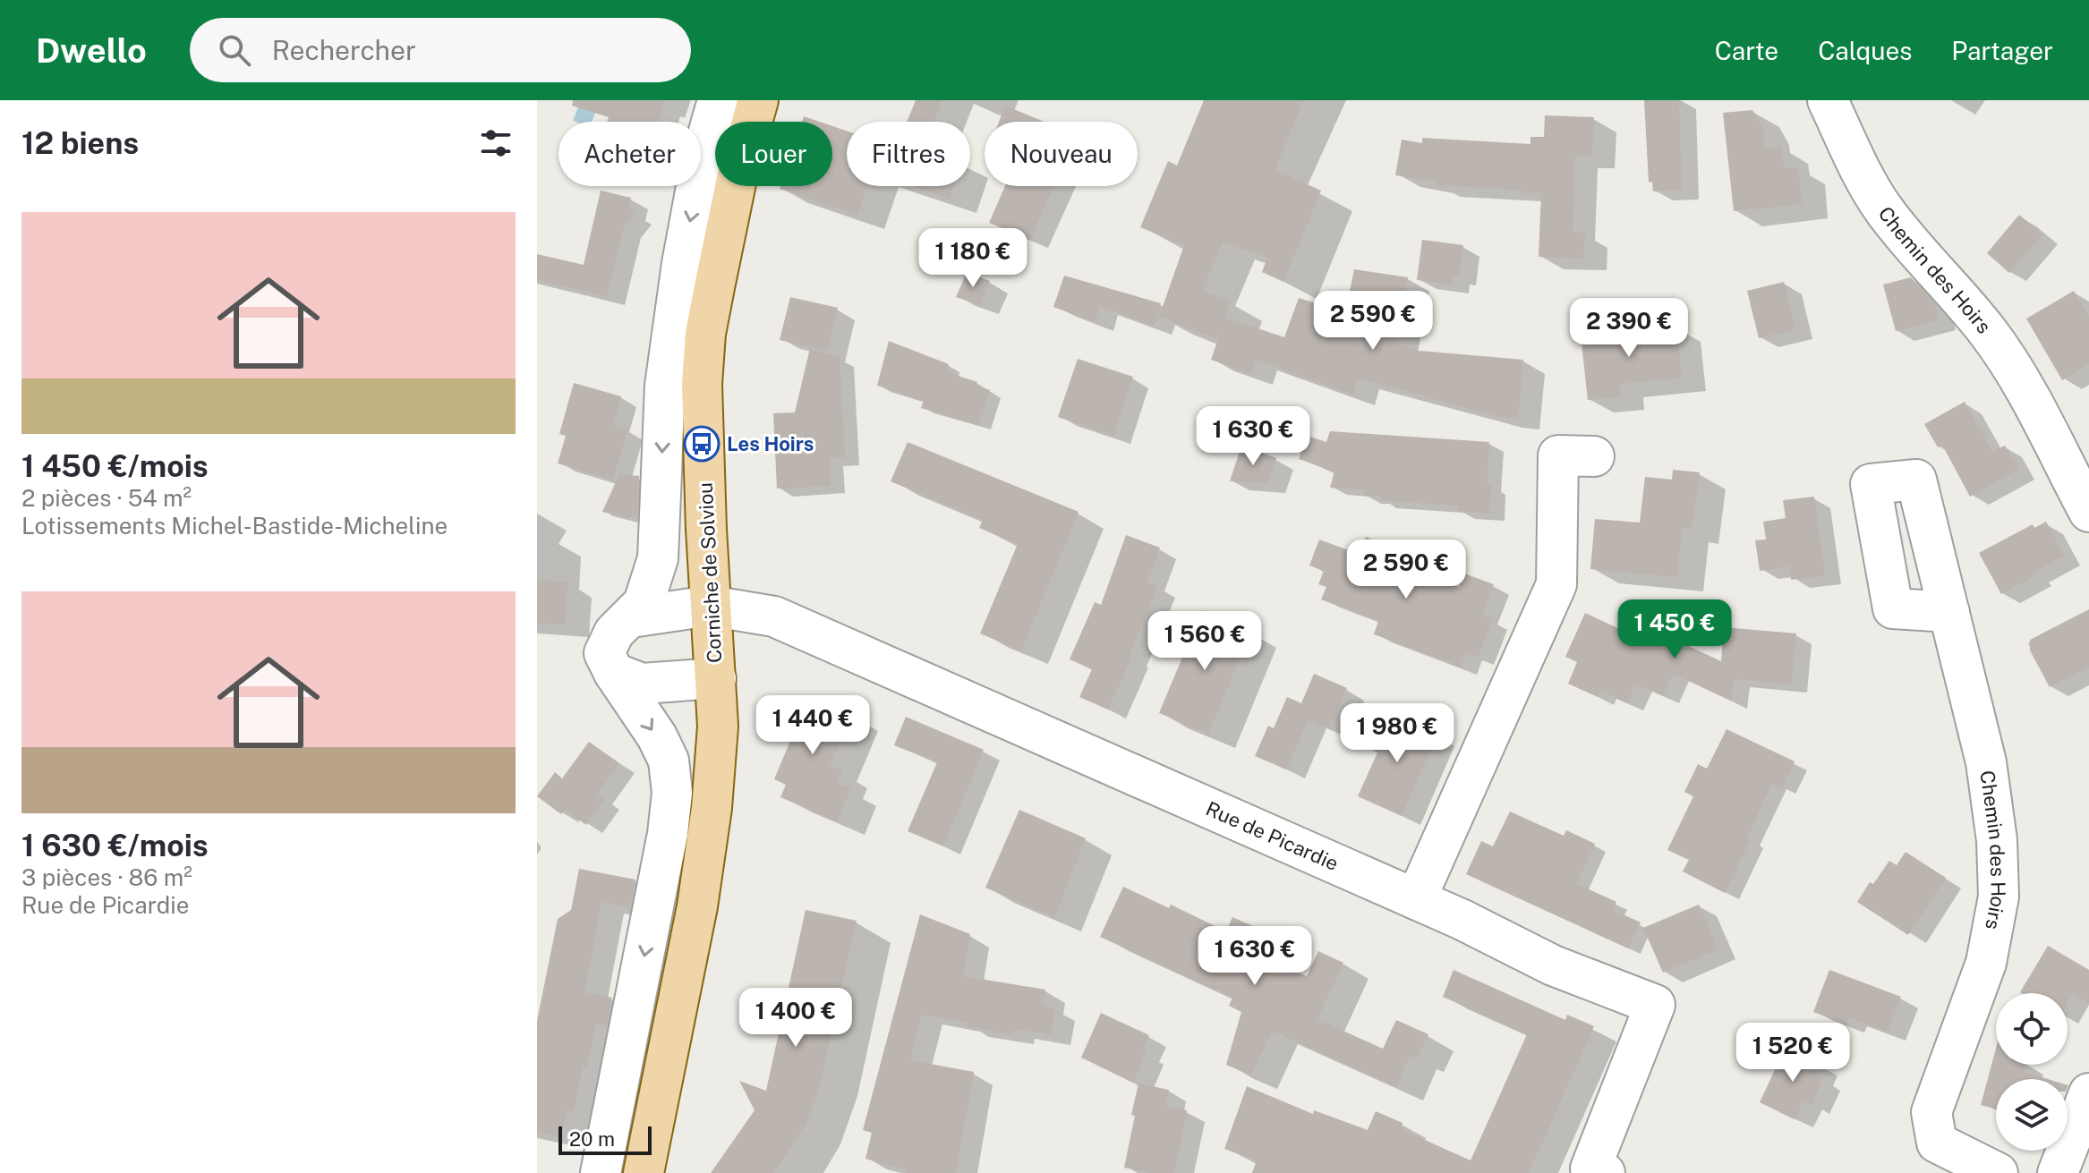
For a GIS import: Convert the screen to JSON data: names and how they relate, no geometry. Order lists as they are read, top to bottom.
{
  "streets": {
    "main road": ["Corniche de Solviou"],
    "street": ["Chemin des Hoirs", "Rue de Picardie"]
  },
  "crossings": [
    ["Corniche de Solviou", "Rue de Picardie"]
  ],
  "places": {
    "bus stop": ["Les Hoirs"]
  },
  "scale_bar": "20 m",
  "page": {
    "header": "Dwello",
    "search": "Rechercher",
    "nav": ["Carte", "Calques", "Partager"],
    "heading": "12 biens",
    "chip": [
      "Acheter",
      "Louer",
      "Filtres",
      "Nouveau"
    ],
    "list": [
      {
        "name": "1 450 €/mois",
        "note": "2 pièces · 54 m² · Lotissements Michel-Bastide-Micheline"
      },
      {
        "name": "1 630 €/mois",
        "note": "3 pièces · 86 m² · Rue de Picardie"
      }
    ],
    "price": [
      "1 180 €",
      "2 590 €",
      "2 390 €",
      "1 630 €",
      "2 590 €",
      "1 450 €",
      "1 560 €",
      "1 440 €",
      "1 980 €",
      "1 630 €",
      "1 400 €",
      "1 520 €"
    ],
    "scale": "20 m"
  }
}
